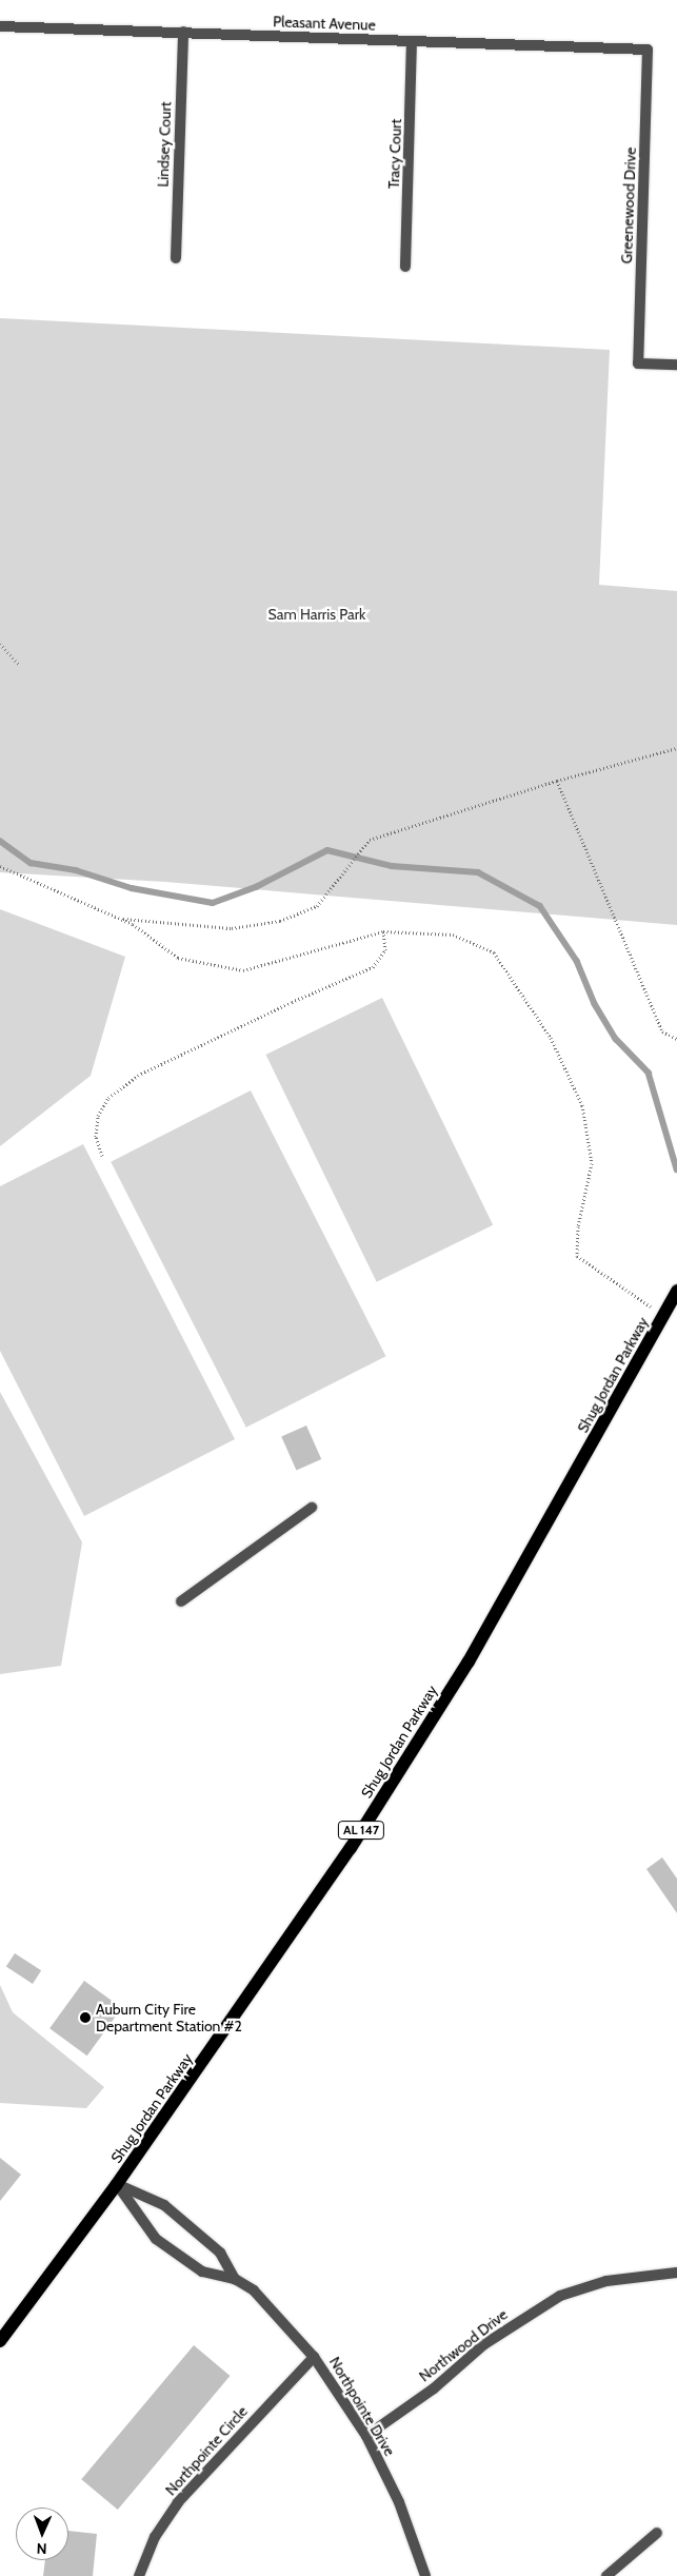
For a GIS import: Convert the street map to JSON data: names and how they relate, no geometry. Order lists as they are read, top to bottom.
{
  "streets": {
    "main road": ["Shug Jordan Parkway", "AL 147"],
    "street": [
      "Pleasant Avenue",
      "Lindsey Court",
      "Tracy Court",
      "Greenewood Drive",
      "Northwood Drive",
      "Northpointe Drive",
      "Northpointe Circle"
    ]
  },
  "crossings": [
    ["Pleasant Avenue", "Lindsey Court"],
    ["Pleasant Avenue", "Tracy Court"],
    ["Pleasant Avenue", "Greenewood Drive"],
    ["Shug Jordan Parkway", "Northpointe Drive"],
    ["Northwood Drive", "Northpointe Drive"],
    ["Northpointe Drive", "Northpointe Circle"]
  ],
  "parks": ["Sam Harris Park"],
  "places": ["Auburn City Fire Department Station #2"],
  "north": "bottom"
}
